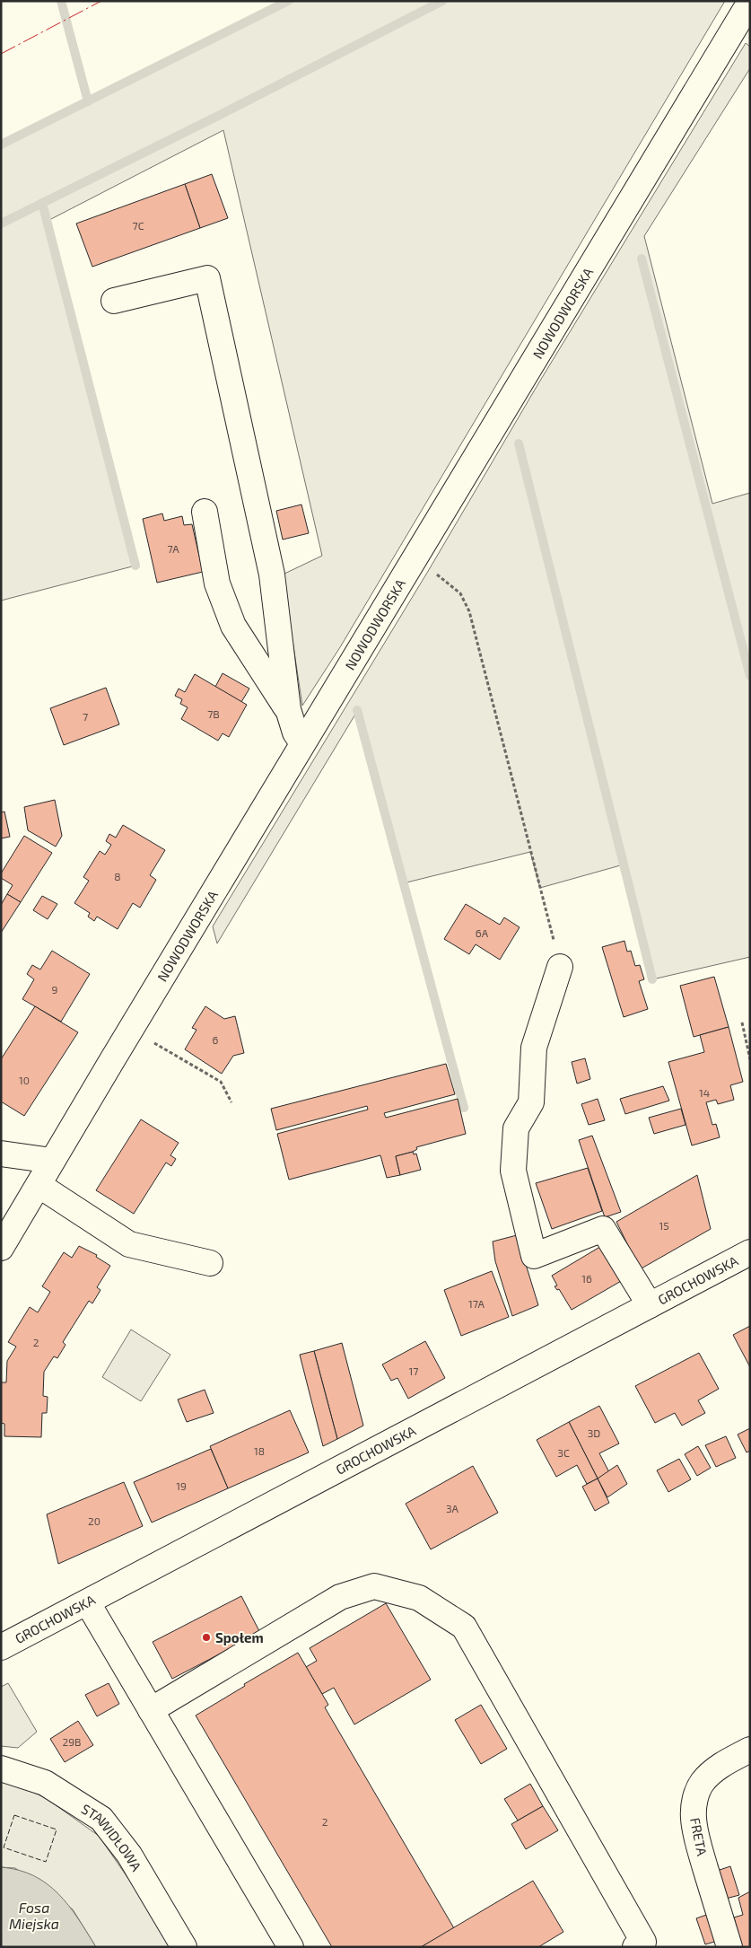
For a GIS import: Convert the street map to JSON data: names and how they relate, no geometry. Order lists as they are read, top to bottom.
{
  "streets": {
    "street": [
      "NOWODWORSKA",
      "GROCHOWSKA",
      "FRETA",
      "STAWIDŁOWA"
    ]
  },
  "water": ["Fosa Miejska"],
  "places": ["Społem"],
  "house_numbers": [
    "7C",
    "7A",
    "7B",
    "7",
    "8",
    "6A",
    "9",
    "6",
    "10",
    "14",
    "15",
    "16",
    "17A",
    "2",
    "17",
    "3D",
    "18",
    "3C",
    "19",
    "3A",
    "20",
    "29B",
    "2"
  ]
}
